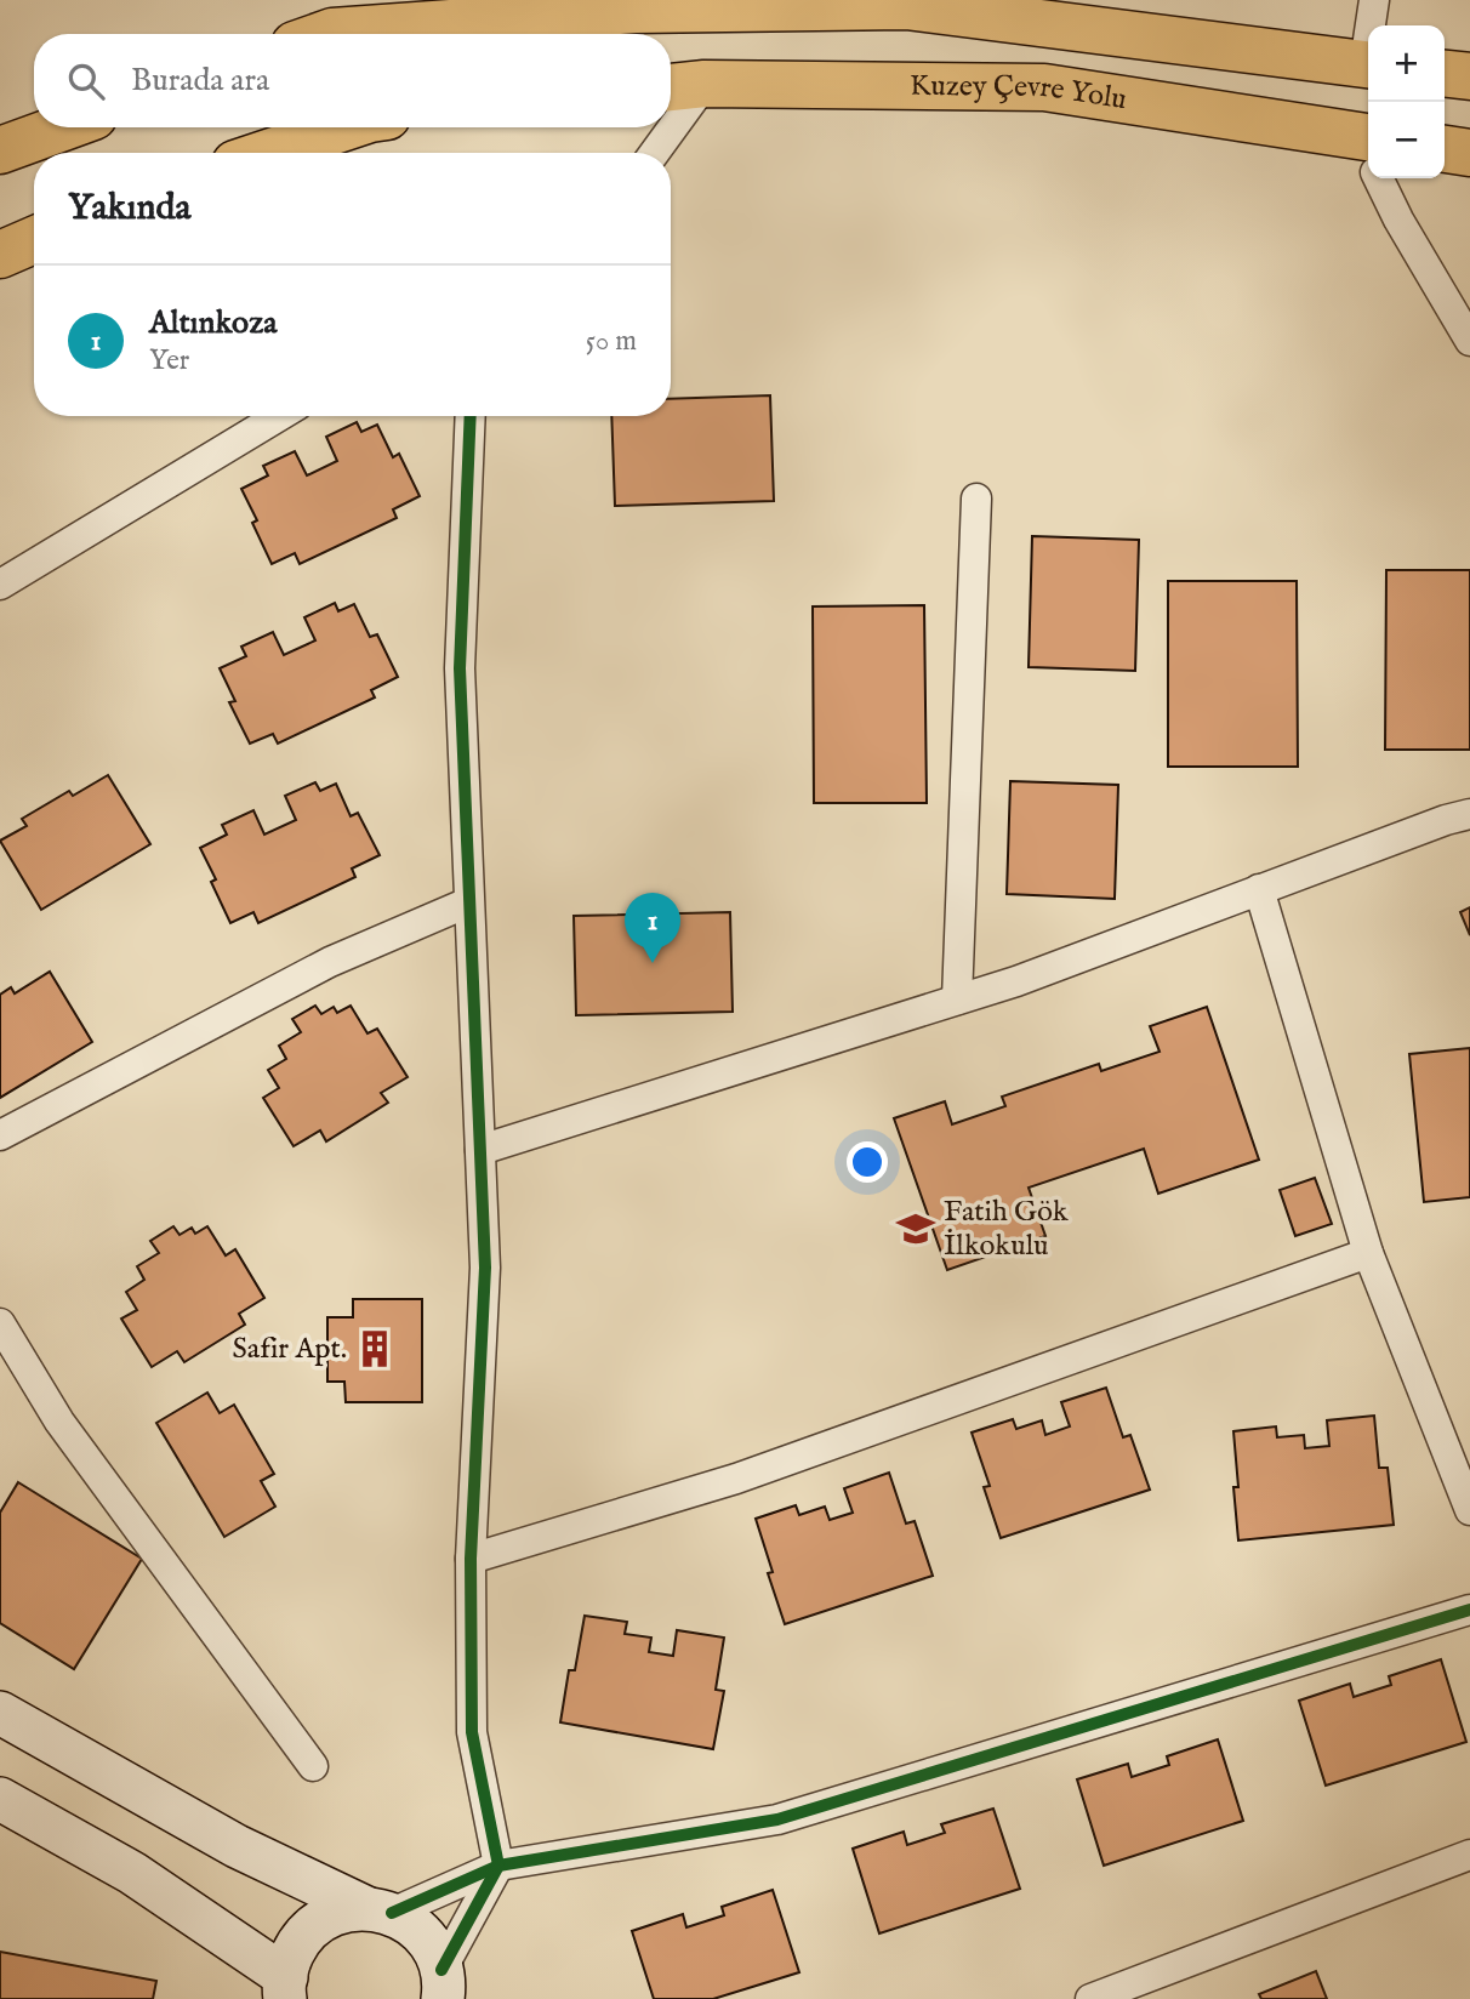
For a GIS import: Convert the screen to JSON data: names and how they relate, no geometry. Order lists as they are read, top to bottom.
{
  "streets": {
    "main road": ["Kuzey Çevre Yolu"]
  },
  "places": {
    "school or university": ["Fatih Gök İlkokulu"],
    "building": ["Safir Apt."]
  },
  "page": {
    "map_buttons": ["+", "−"],
    "search": "Burada ara",
    "heading": "Yakında",
    "list": [
      {
        "mark": "1",
        "name": "Altınkoza",
        "note": "Yer",
        "value": "50 m"
      }
    ],
    "pins": "1"
  }
}
